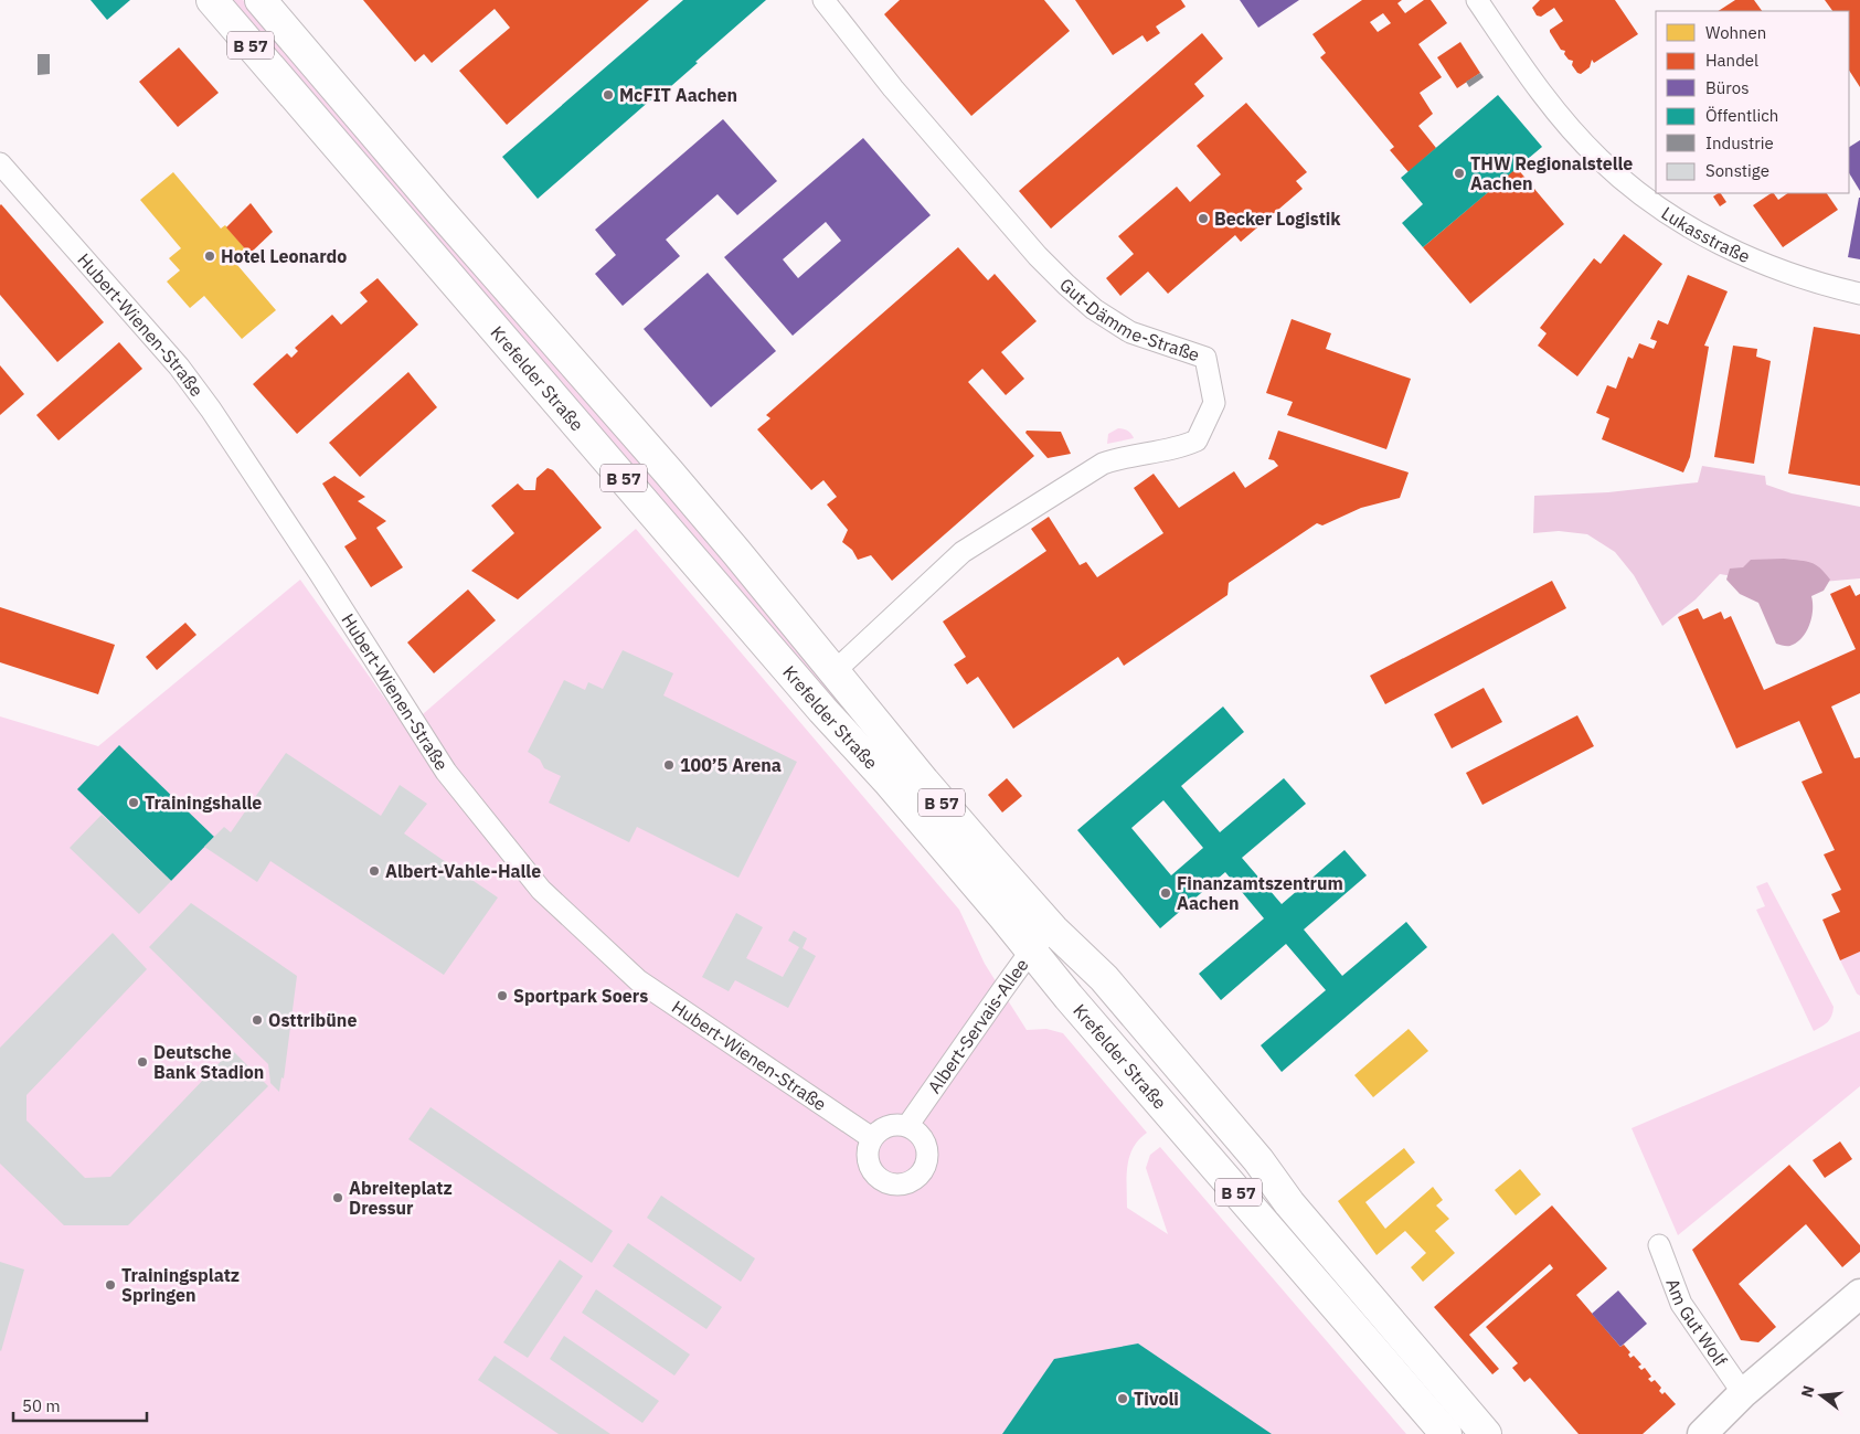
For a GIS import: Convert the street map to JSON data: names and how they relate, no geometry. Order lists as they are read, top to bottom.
{
  "streets": {
    "main road": ["B 57", "Krefelder Straße"],
    "street": [
      "Lukasstraße",
      "Gut-Dämme-Straße",
      "Hubert-Wienen-Straße",
      "Albert-Servais-Allee",
      "Am Gut Wolf"
    ]
  },
  "crossings": [
    ["Gut-Dämme-Straße", "Krefelder Straße"],
    ["Hubert-Wienen-Straße", "Albert-Servais-Allee"],
    ["Krefelder Straße", "Albert-Servais-Allee"]
  ],
  "places": [
    "McFIT Aachen",
    "THW Regionalstelle Aachen",
    "Becker Logistik",
    "Hotel Leonardo",
    "100’5 Arena",
    "Trainingshalle",
    "Albert-Vahle-Halle",
    "Finanzamtszentrum Aachen",
    "Sportpark Soers",
    "Osttribüne",
    "Deutsche Bank Stadion",
    "Abreiteplatz Dressur",
    "Trainingsplatz Springen",
    "Tivoli"
  ],
  "legend": [
    "Wohnen",
    "Handel",
    "Büros",
    "Öffentlich",
    "Industrie",
    "Sonstige"
  ],
  "scale_bar": "50 m",
  "north": "left"
}
